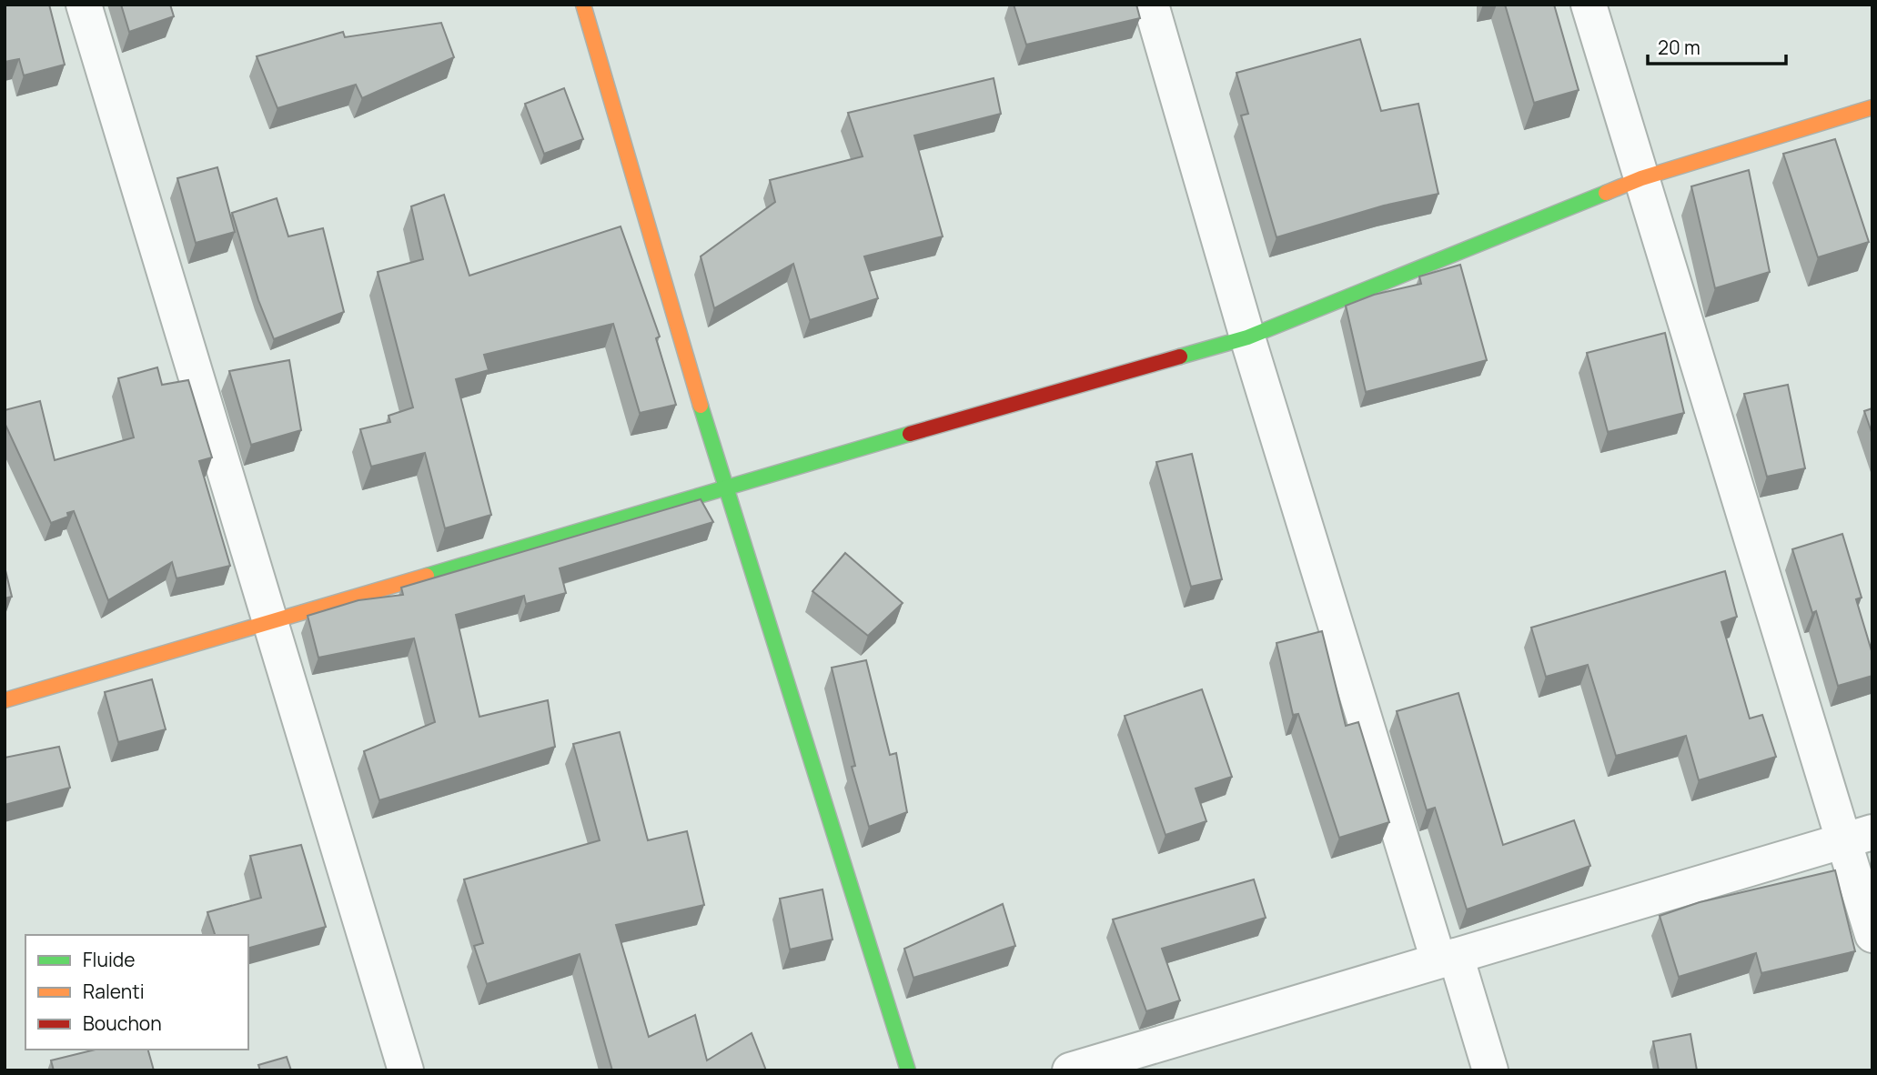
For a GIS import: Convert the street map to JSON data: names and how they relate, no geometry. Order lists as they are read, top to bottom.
{
  "legend": ["Fluide", "Ralenti", "Bouchon"],
  "scale_bar": "20 m"
}
